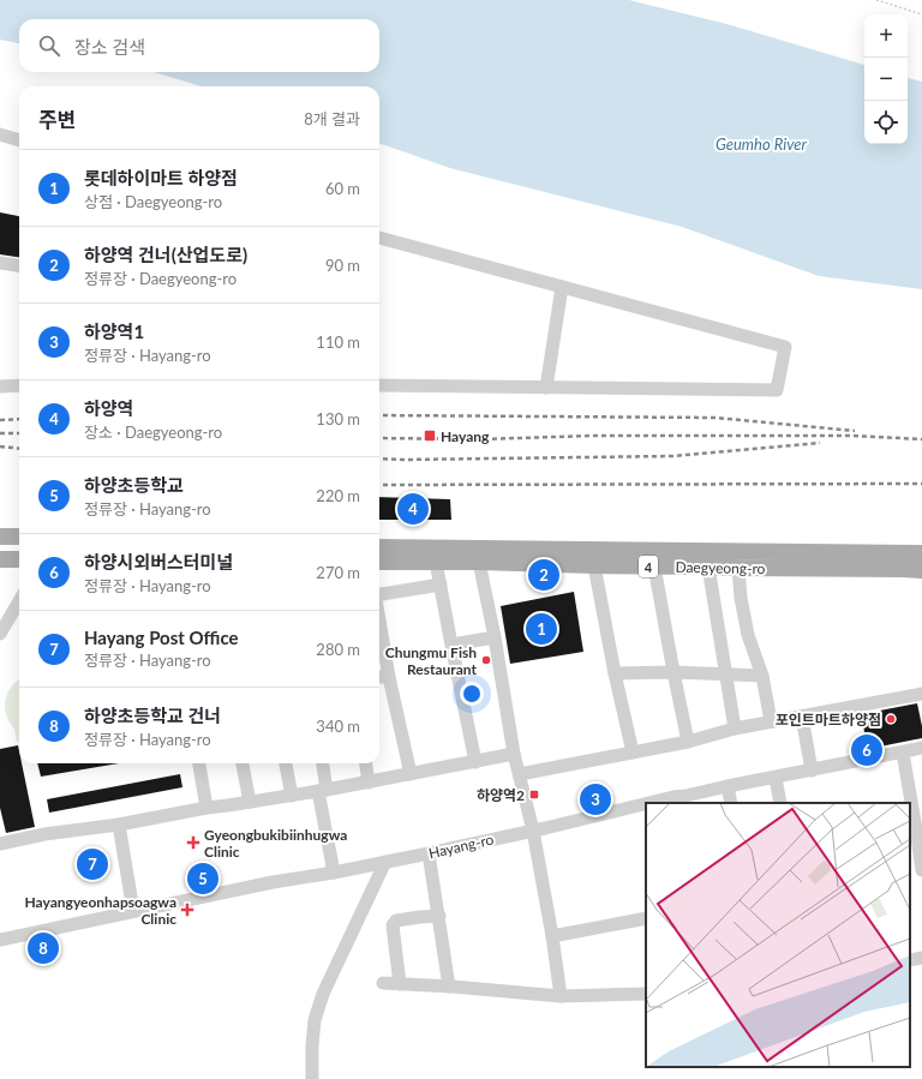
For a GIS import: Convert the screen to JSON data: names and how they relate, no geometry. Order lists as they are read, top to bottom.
{
  "streets": {
    "main road": ["4", "Daegyeong-ro"],
    "street": ["Hayang-ro"]
  },
  "water": ["Geumho River"],
  "places": {
    "transit": ["Hayang", "하양역2"],
    "other": ["Chungmu Fish Restaurant", "포인트마트하양점"],
    "health": ["Gyeongbukibiinhugwa Clinic", "Hayangyeonhapsoagwa Clinic"]
  },
  "page": {
    "map_buttons": ["+", "−"],
    "search": "장소 검색",
    "heading": ["주변", "8개 결과"],
    "list": [
      {
        "mark": "1",
        "name": "롯데하이마트 하양점",
        "note": "상점 · Daegyeong-ro",
        "value": "60 m"
      },
      {
        "mark": "2",
        "name": "하양역 건너(산업도로)",
        "note": "정류장 · Daegyeong-ro",
        "value": "90 m"
      },
      {
        "mark": "3",
        "name": "하양역1",
        "note": "정류장 · Hayang-ro",
        "value": "110 m"
      },
      {
        "mark": "4",
        "name": "하양역",
        "note": "장소 · Daegyeong-ro",
        "value": "130 m"
      },
      {
        "mark": "5",
        "name": "하양초등학교",
        "note": "정류장 · Hayang-ro",
        "value": "220 m"
      },
      {
        "mark": "6",
        "name": "하양시외버스터미널",
        "note": "정류장 · Hayang-ro",
        "value": "270 m"
      },
      {
        "mark": "7",
        "name": "Hayang Post Office",
        "note": "정류장 · Hayang-ro",
        "value": "280 m"
      },
      {
        "mark": "8",
        "name": "하양초등학교 건너",
        "note": "정류장 · Hayang-ro",
        "value": "340 m"
      }
    ],
    "pins": [
      "4",
      "2",
      "1",
      "6",
      "3",
      "7",
      "5",
      "8"
    ]
  }
}
